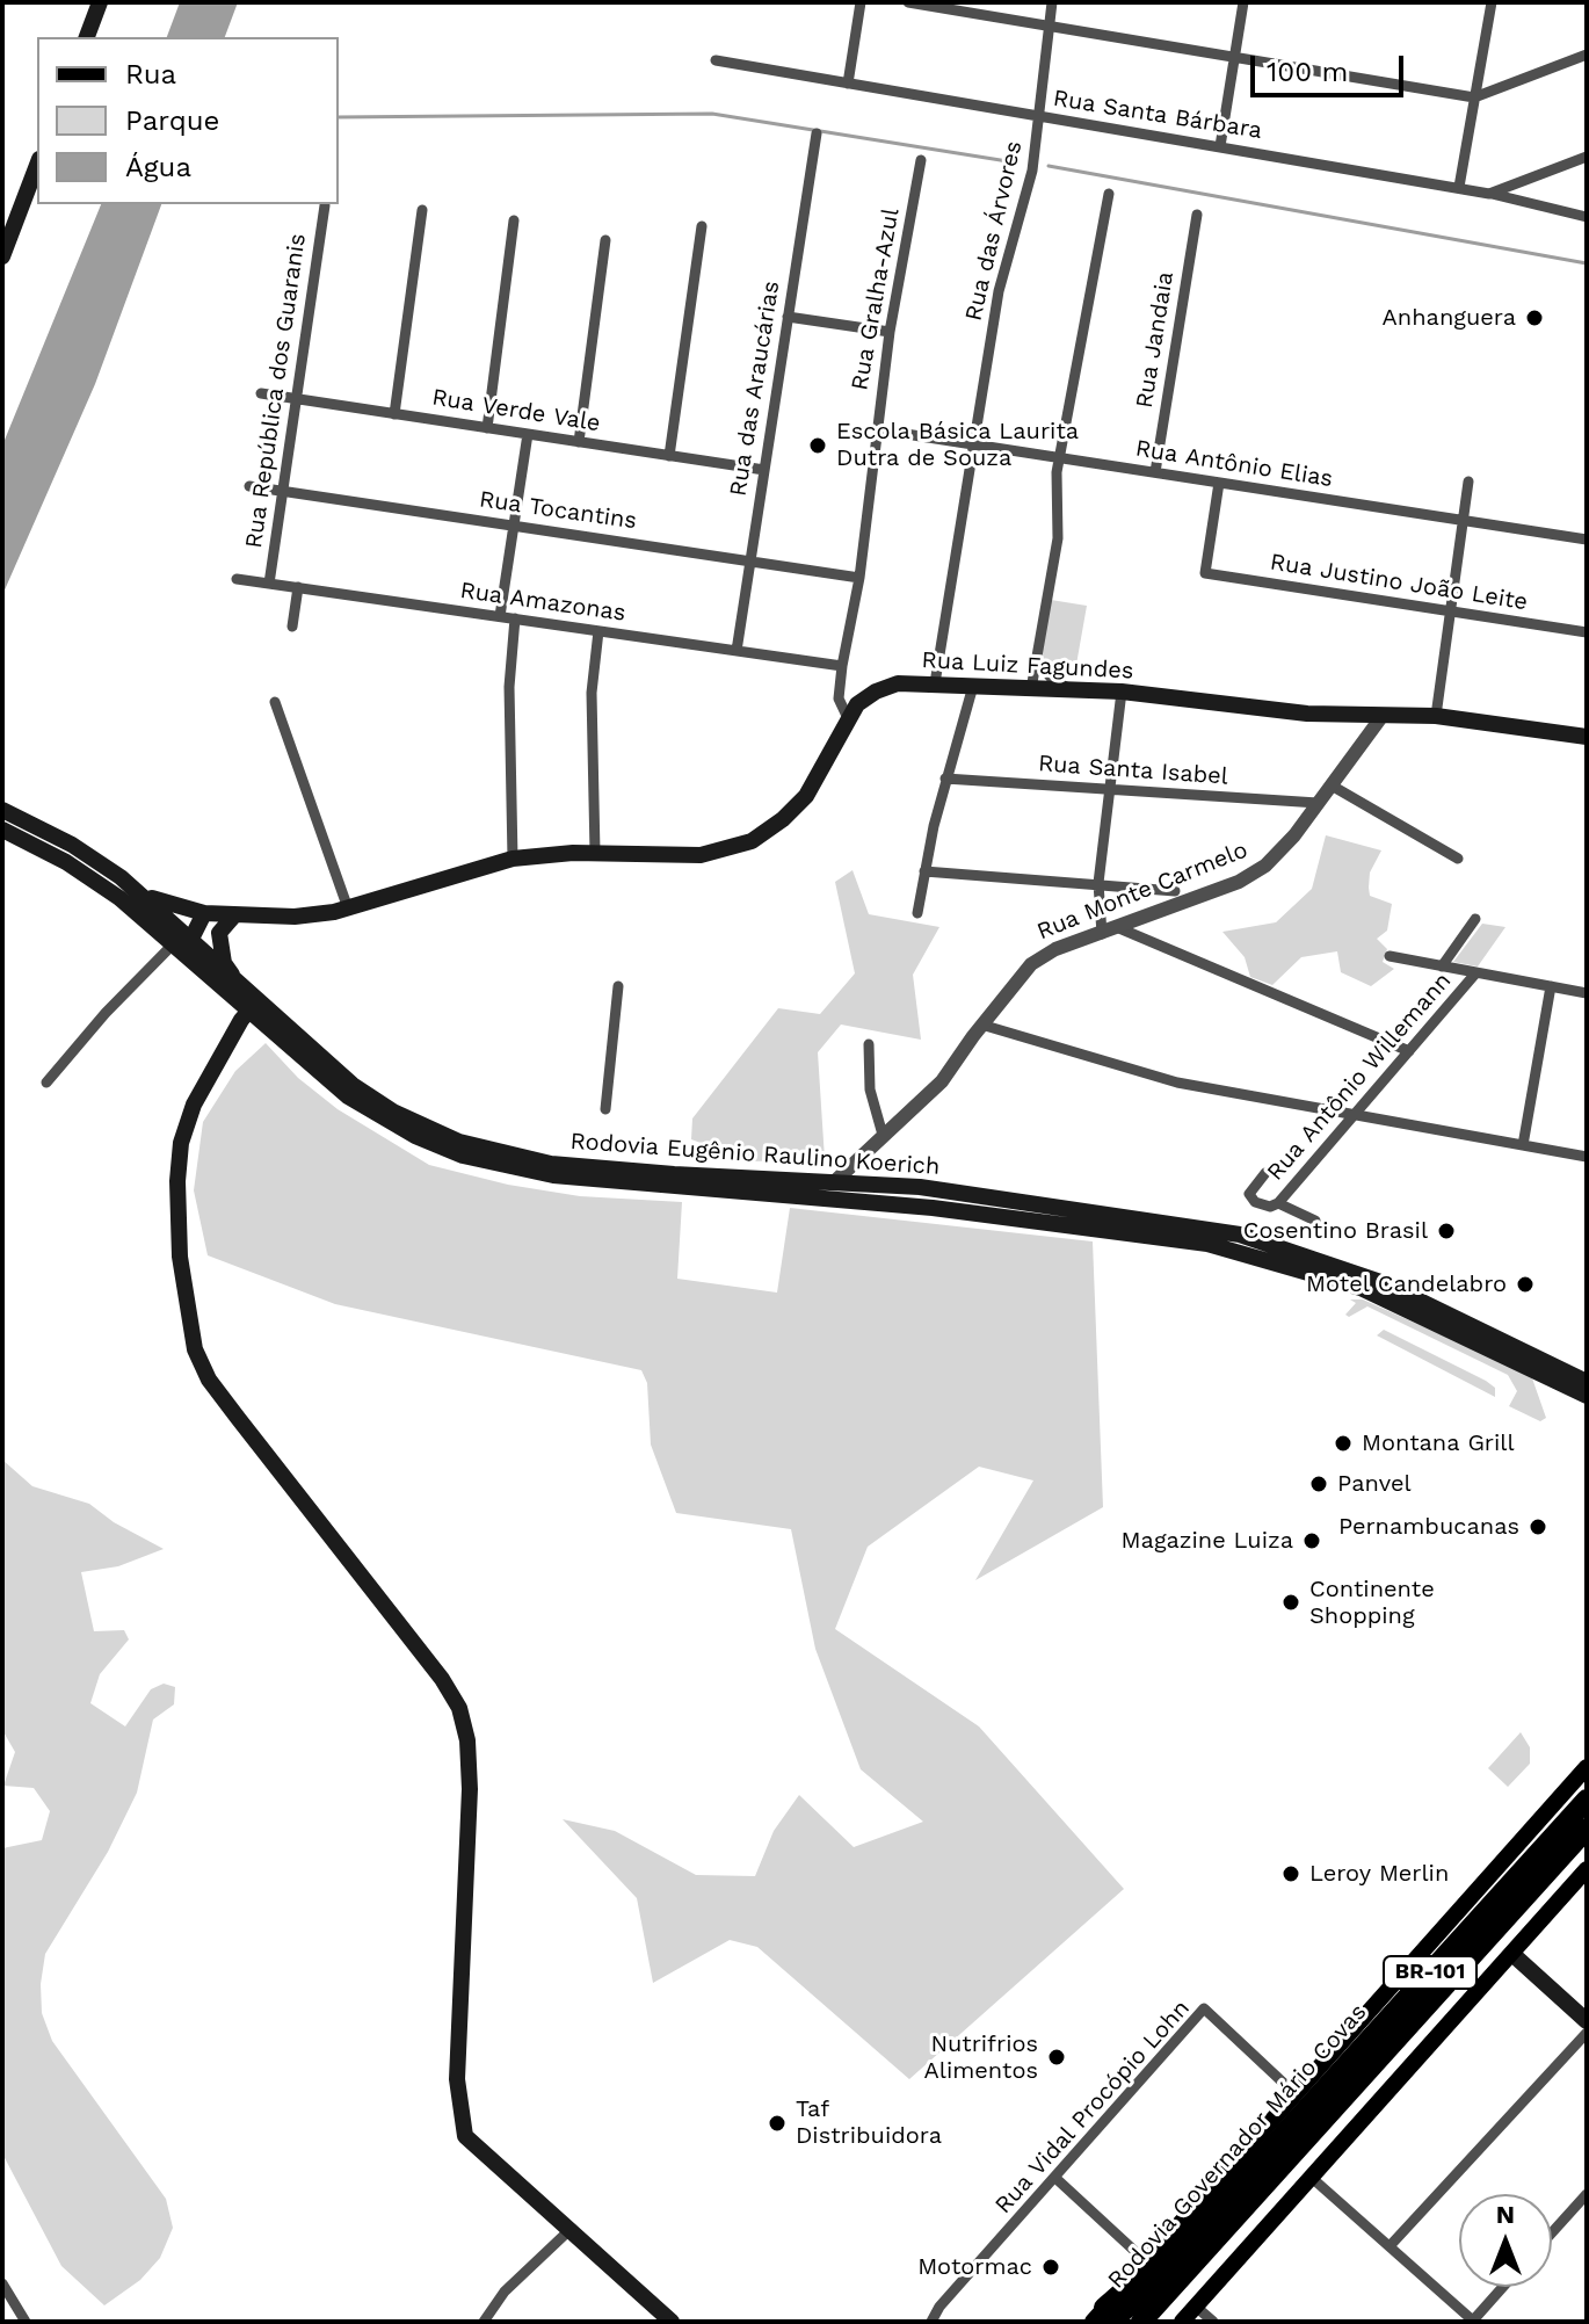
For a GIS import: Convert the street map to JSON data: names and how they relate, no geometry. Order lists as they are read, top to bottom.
{
  "streets": {
    "highway": ["BR-101", "Rodovia Governador Mário Covas"],
    "main road": ["Rua Luiz Fagundes", "Rodovia Eugênio Raulino Koerich"],
    "street": [
      "Rua Santa Bárbara",
      "Rua das Árvores",
      "Rua Gralha-Azul",
      "Rua Jandaia",
      "Rua das Araucárias",
      "Rua República dos Guaranis",
      "Rua Verde Vale",
      "Rua Antônio Elias",
      "Rua Tocantins",
      "Rua Justino João Leite",
      "Rua Amazonas",
      "Rua Santa Isabel",
      "Rua Monte Carmelo",
      "Rua Antônio Willemann",
      "Rua Vidal Procópio Lohn"
    ]
  },
  "crossings": [
    ["Rua Santa Bárbara", "Rua das Árvores"],
    ["Rua das Árvores", "Rua Antônio Elias"],
    ["Rua das Árvores", "Rua Luiz Fagundes"],
    ["Rua Gralha-Azul", "Rua Antônio Elias"],
    ["Rua Gralha-Azul", "Rua Tocantins"],
    ["Rua Gralha-Azul", "Rua Amazonas"],
    ["Rua Gralha-Azul", "Rua Luiz Fagundes"],
    ["Rua Jandaia", "Rua Antônio Elias"],
    ["Rua das Araucárias", "Rua Verde Vale"],
    ["Rua das Araucárias", "Rua Tocantins"],
    ["Rua das Araucárias", "Rua Amazonas"],
    ["Rua República dos Guaranis", "Rua Verde Vale"],
    ["Rua República dos Guaranis", "Rua Tocantins"],
    ["Rua República dos Guaranis", "Rua Amazonas"],
    ["Rua Antônio Elias", "Rua Justino João Leite"],
    ["Rua Luiz Fagundes", "Rua Monte Carmelo"],
    ["Rua Santa Isabel", "Rua Monte Carmelo"],
    ["Rua Monte Carmelo", "Rodovia Eugênio Raulino Koerich"]
  ],
  "places": [
    "Anhanguera",
    "Escola Básica Laurita Dutra de Souza",
    "Cosentino Brasil",
    "Motel Candelabro",
    "Montana Grill",
    "Panvel",
    "Pernambucanas",
    "Magazine Luiza",
    "Continente Shopping",
    "Leroy Merlin",
    "Nutrifrios Alimentos",
    "Taf Distribuidora",
    "Motormac"
  ],
  "legend": ["Rua", "Parque", "Água"],
  "scale_bar": "100 m",
  "north": "top"
}
